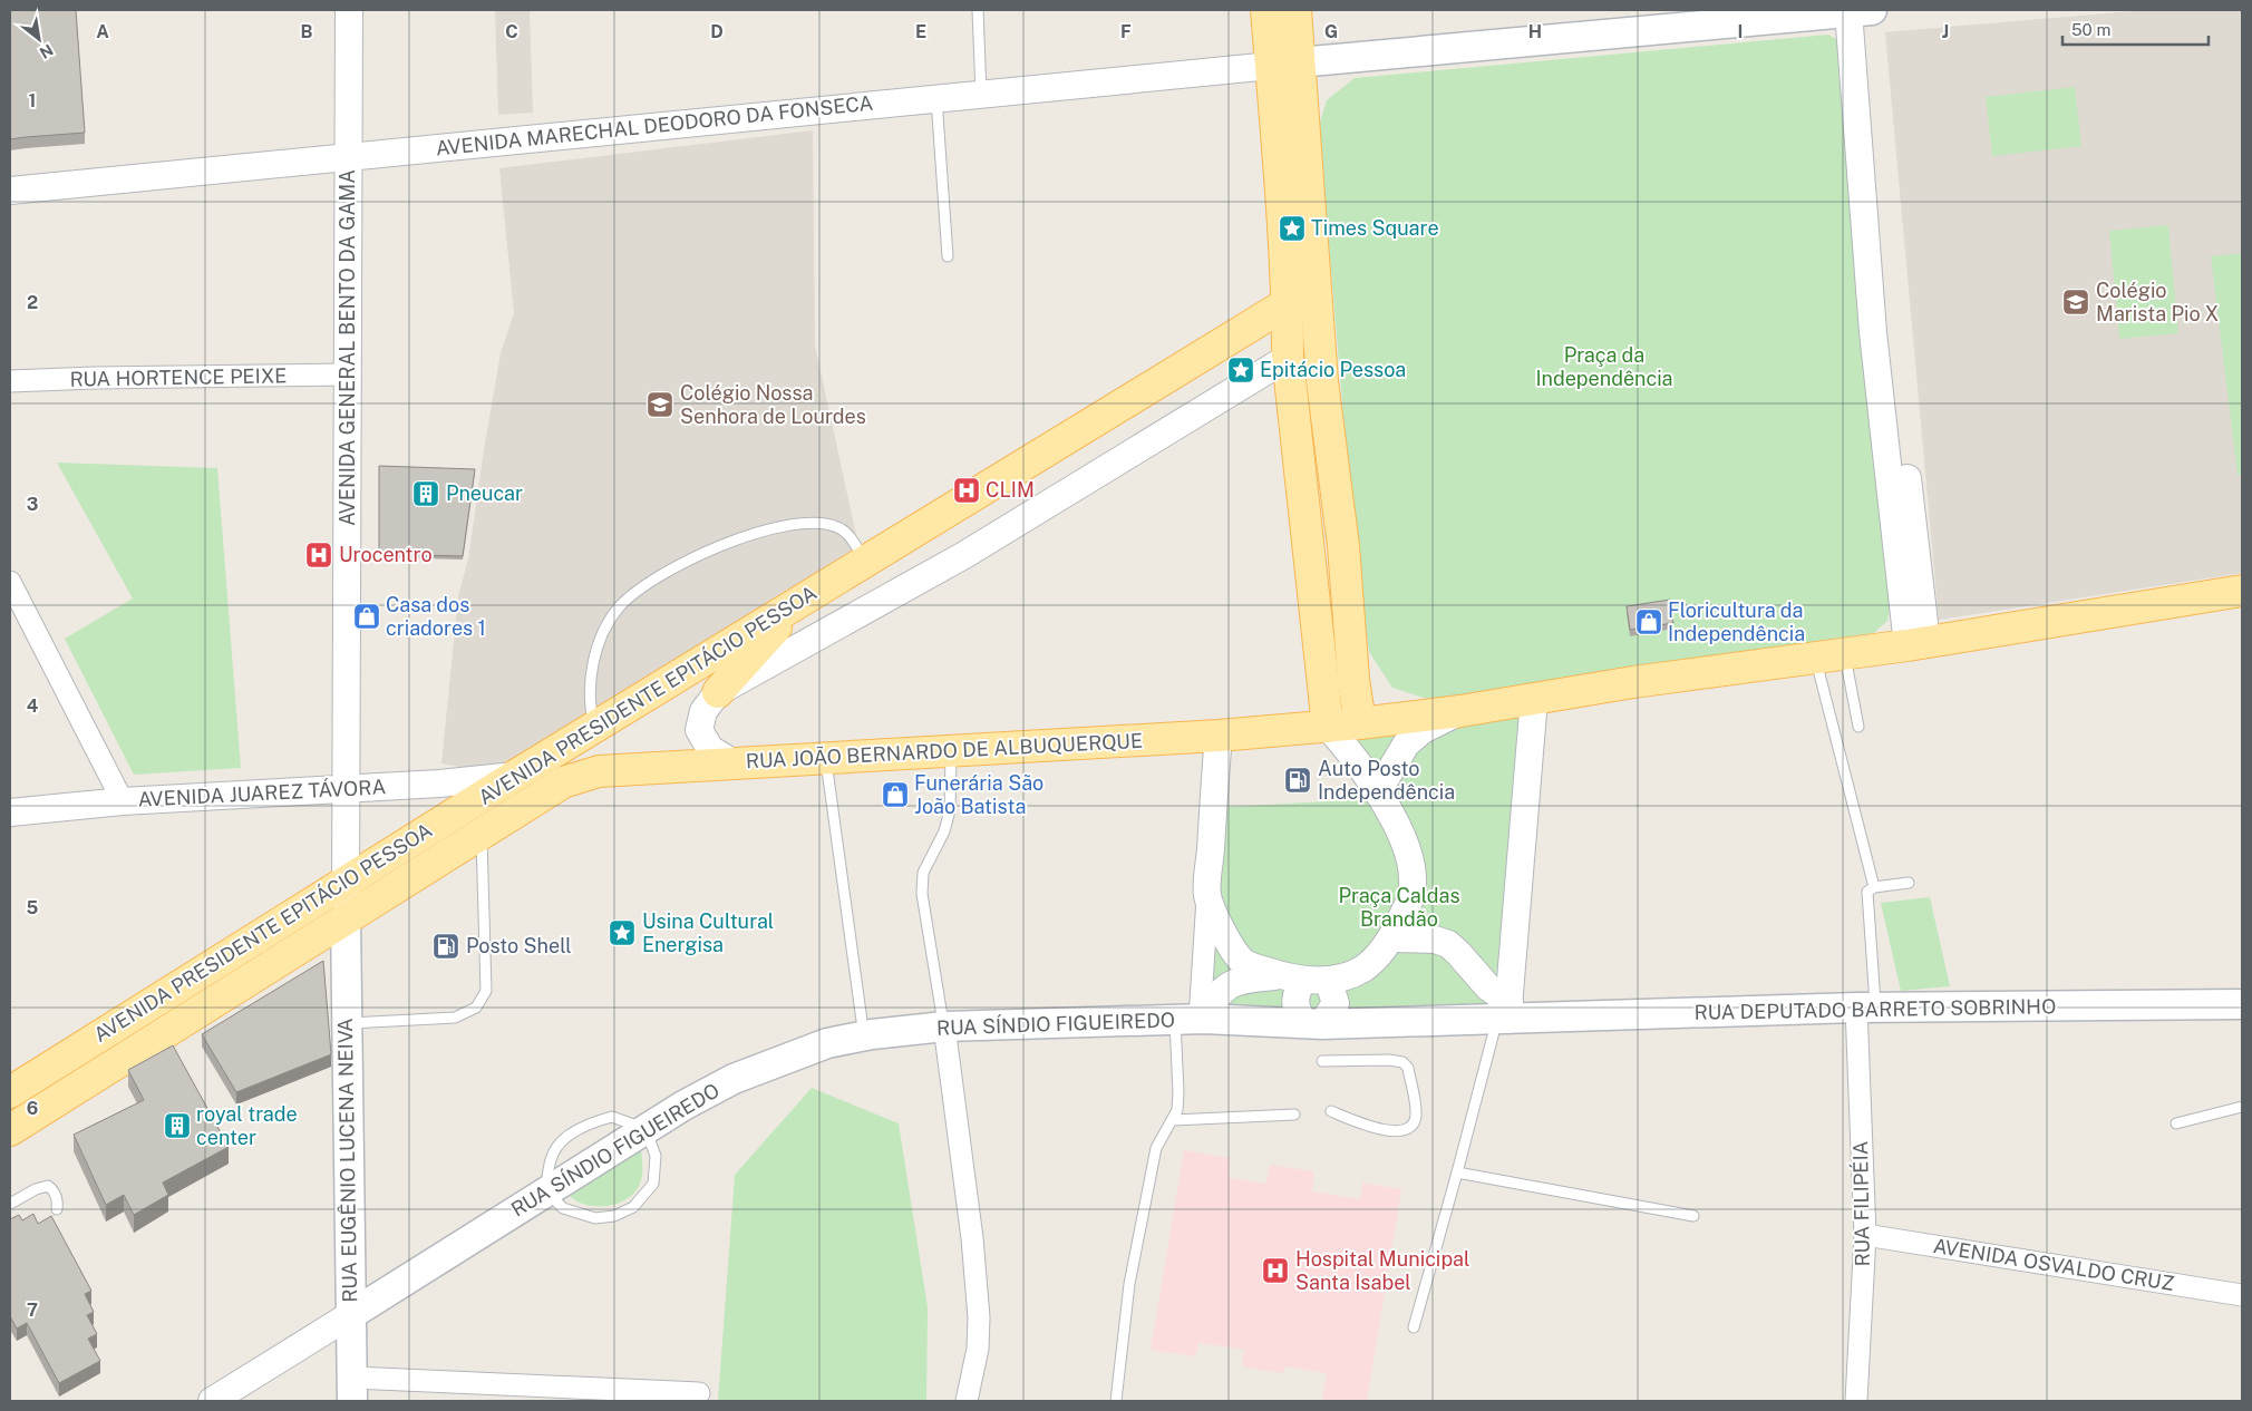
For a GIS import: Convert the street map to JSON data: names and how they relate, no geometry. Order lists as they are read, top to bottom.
{
  "streets": {
    "main road": [
      "AVENIDA PRESIDENTE EPITÁCIO PESSOA",
      "RUA JOÃO BERNARDO DE ALBUQUERQUE",
      "RUA DEPUTADO BARRETO SOBRINHO",
      "RUA SÍNDIO FIGUEIREDO",
      "RUA EUGÊNIO LUCENA NEIVA"
    ],
    "street": [
      "AVENIDA MARECHAL DEODORO DA FONSECA",
      "AVENIDA GENERAL BENTO DA GAMA",
      "RUA HORTENCE PEIXE",
      "AVENIDA JUAREZ TÁVORA",
      "RUA FILIPÉIA",
      "AVENIDA OSVALDO CRUZ"
    ]
  },
  "crossings": [
    ["AVENIDA MARECHAL DEODORO DA FONSECA", "AVENIDA GENERAL BENTO DA GAMA"],
    ["AVENIDA GENERAL BENTO DA GAMA", "RUA HORTENCE PEIXE"],
    ["AVENIDA GENERAL BENTO DA GAMA", "AVENIDA PRESIDENTE EPITÁCIO PESSOA"],
    ["AVENIDA GENERAL BENTO DA GAMA", "AVENIDA JUAREZ TÁVORA"],
    ["AVENIDA GENERAL BENTO DA GAMA", "RUA EUGÊNIO LUCENA NEIVA"],
    ["AVENIDA PRESIDENTE EPITÁCIO PESSOA", "RUA JOÃO BERNARDO DE ALBUQUERQUE"],
    ["AVENIDA PRESIDENTE EPITÁCIO PESSOA", "AVENIDA JUAREZ TÁVORA"],
    ["AVENIDA PRESIDENTE EPITÁCIO PESSOA", "RUA EUGÊNIO LUCENA NEIVA"],
    ["RUA DEPUTADO BARRETO SOBRINHO", "RUA FILIPÉIA"],
    ["RUA SÍNDIO FIGUEIREDO", "RUA EUGÊNIO LUCENA NEIVA"],
    ["RUA FILIPÉIA", "AVENIDA OSVALDO CRUZ"]
  ],
  "parks": ["Praça da Independência", "Praça Caldas Brandão"],
  "places": {
    "place": ["Times Square", "Epitácio Pessoa", "Usina Cultural Energisa"],
    "school or university": ["Colégio Marista Pio X", "Colégio Nossa Senhora de Lourdes"],
    "hospital": ["CLIM", "Urocentro", "Hospital Municipal Santa Isabel"],
    "building": ["Pneucar", "royal trade center"],
    "shop": ["Casa dos criadores 1", "Floricultura da Independência", "Funerária São João Batista"],
    "fuel station": ["Auto Posto Independência", "Posto Shell"]
  },
  "scale_bar": "50 m",
  "north": "bottom right",
  "grid": {
    "columns": [
      "A",
      "B",
      "C",
      "D",
      "E",
      "F",
      "G",
      "H",
      "I",
      "J"
    ],
    "rows": [
      "1",
      "2",
      "3",
      "4",
      "5",
      "6",
      "7"
    ]
  }
}
